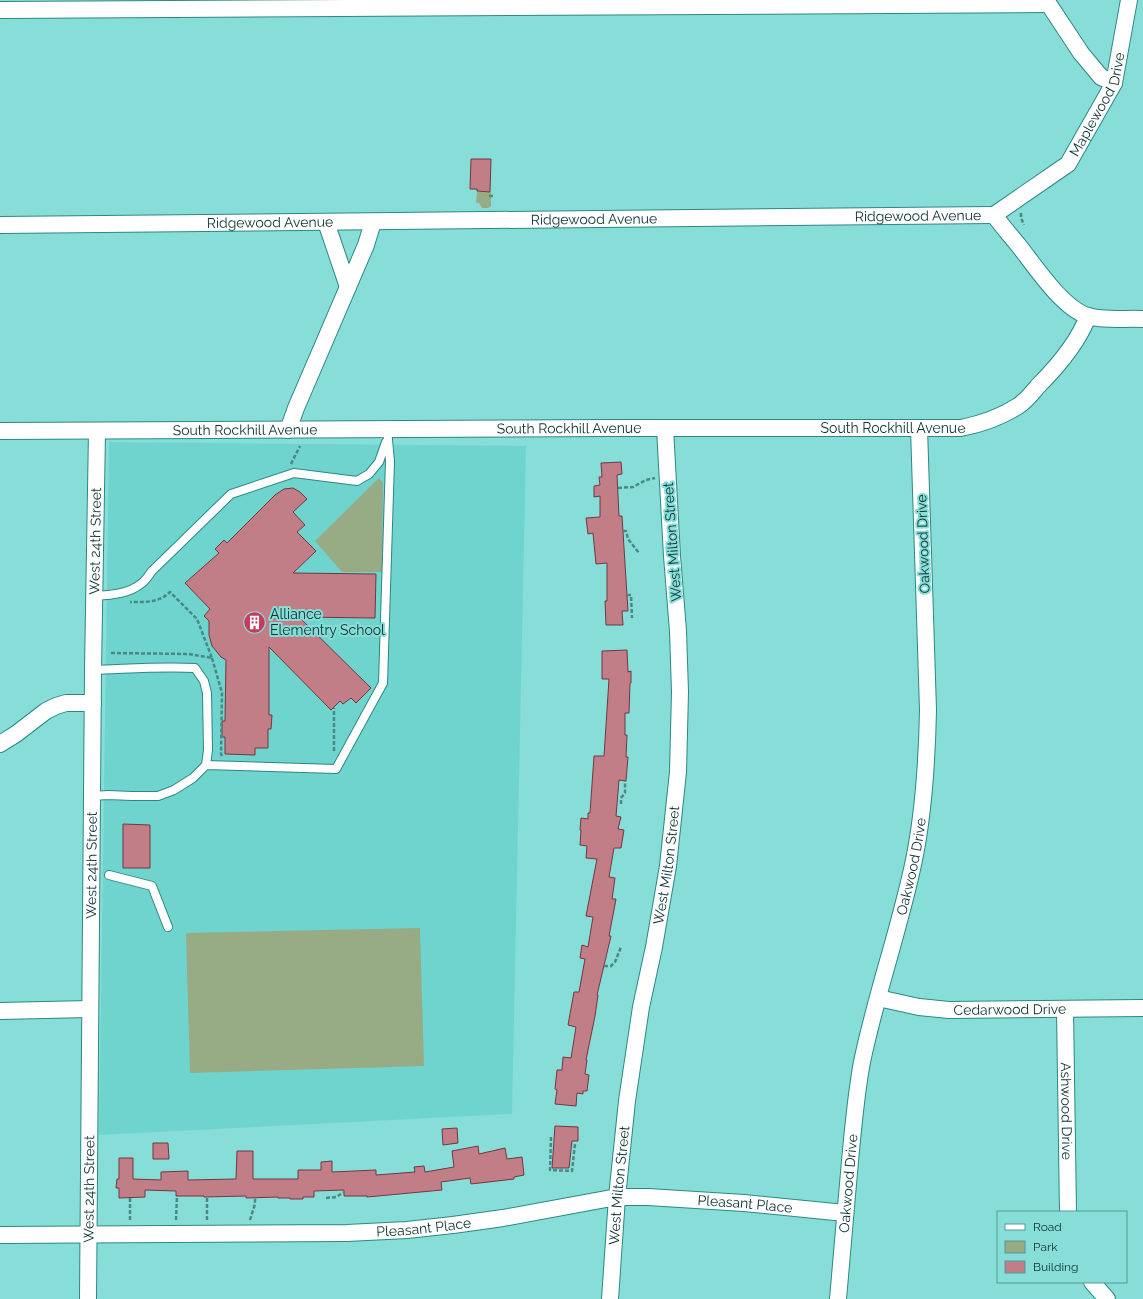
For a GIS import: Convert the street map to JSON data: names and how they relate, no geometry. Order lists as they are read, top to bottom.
{
  "streets": {
    "street": [
      "Maplewood Drive",
      "Ridgewood Avenue",
      "South Rockhill Avenue",
      "West 24th Street",
      "West Milton Street",
      "Oakwood Drive",
      "Cedarwood Drive",
      "Ashwood Drive",
      "Pleasant Place"
    ]
  },
  "crossings": [
    ["Maplewood Drive", "Ridgewood Avenue"],
    ["Ridgewood Avenue", "South Rockhill Avenue"],
    ["South Rockhill Avenue", "West 24th Street"],
    ["South Rockhill Avenue", "West Milton Street"],
    ["South Rockhill Avenue", "Oakwood Drive"],
    ["West 24th Street", "Pleasant Place"],
    ["West Milton Street", "Pleasant Place"],
    ["Oakwood Drive", "Cedarwood Drive"],
    ["Oakwood Drive", "Pleasant Place"],
    ["Cedarwood Drive", "Ashwood Drive"]
  ],
  "places": {
    "building": ["Alliance Elementry School"]
  },
  "legend": ["Road", "Park", "Building"]
}
